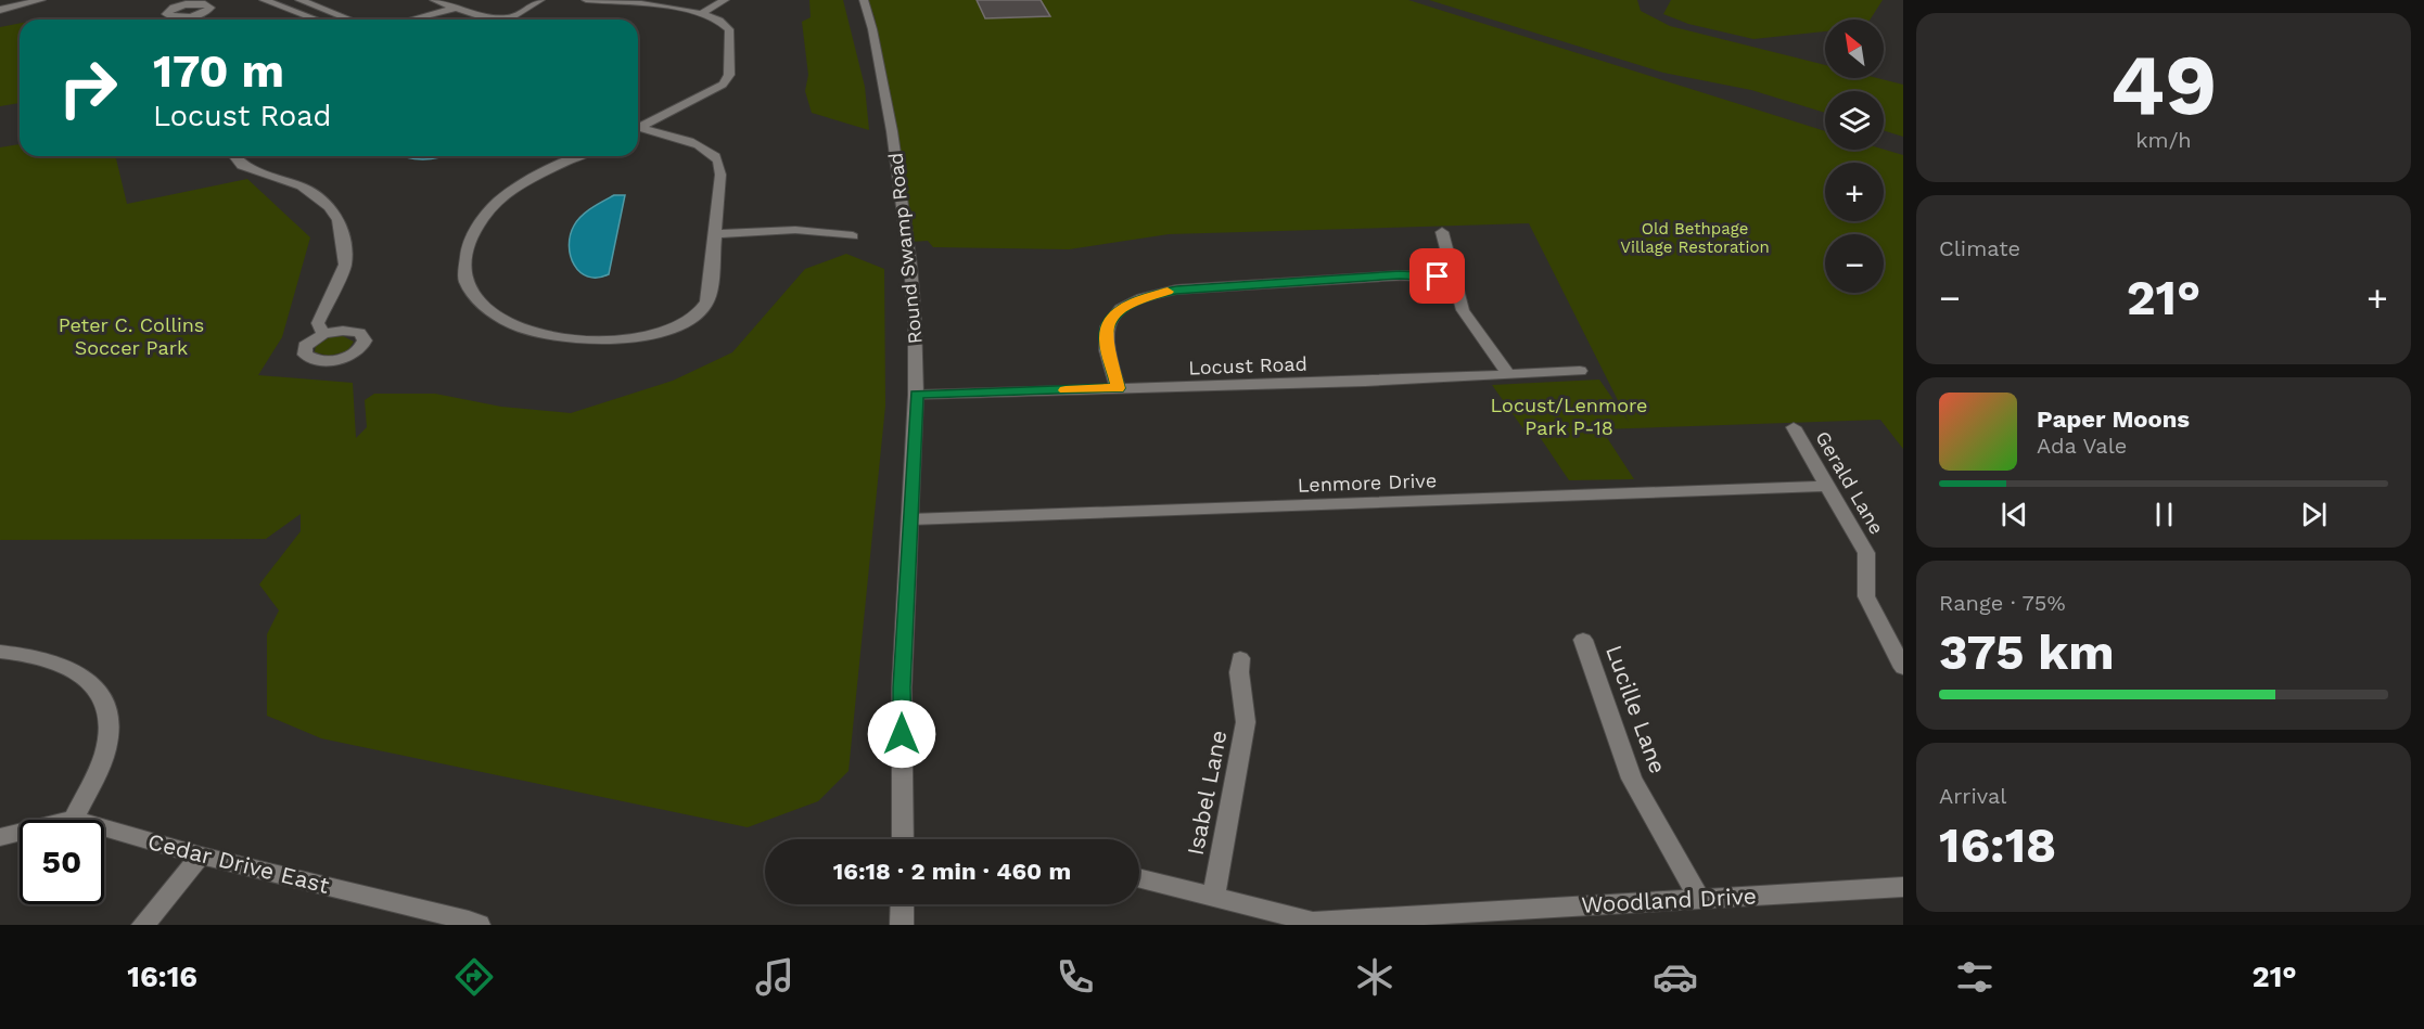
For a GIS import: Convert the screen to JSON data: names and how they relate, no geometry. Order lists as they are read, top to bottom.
{
  "streets": {
    "street": [
      "Round Swamp Road",
      "Locust Road",
      "Lenmore Drive",
      "Gerald Lane",
      "Lucille Lane",
      "Isabel Lane",
      "Cedar Drive East",
      "Woodland Drive"
    ]
  },
  "crossings": [
    ["Round Swamp Road", "Locust Road"],
    ["Round Swamp Road", "Lenmore Drive"],
    ["Lenmore Drive", "Gerald Lane"],
    ["Lucille Lane", "Woodland Drive"],
    ["Isabel Lane", "Woodland Drive"]
  ],
  "parks": ["Old Bethpage Village Restoration", "Peter C. Collins Soccer Park", "Locust/Lenmore Park P-18"],
  "north": "top left",
  "page": {
    "tile": [
      ["49", "km/h"],
      "Climate",
      ["Range · 75%", "375 km"],
      ["Arrival", "16:18"]
    ],
    "map_buttons": ["+", "−"],
    "turn": ["170 m", "Locust Road"],
    "heat": ["−", "21°", "+"],
    "song": ["Paper Moons", "Ada Vale"],
    "limit": "50",
    "trip": "16:18 · 2 min · 460 m",
    "tabs": ["16:16", "21°"]
  }
}
